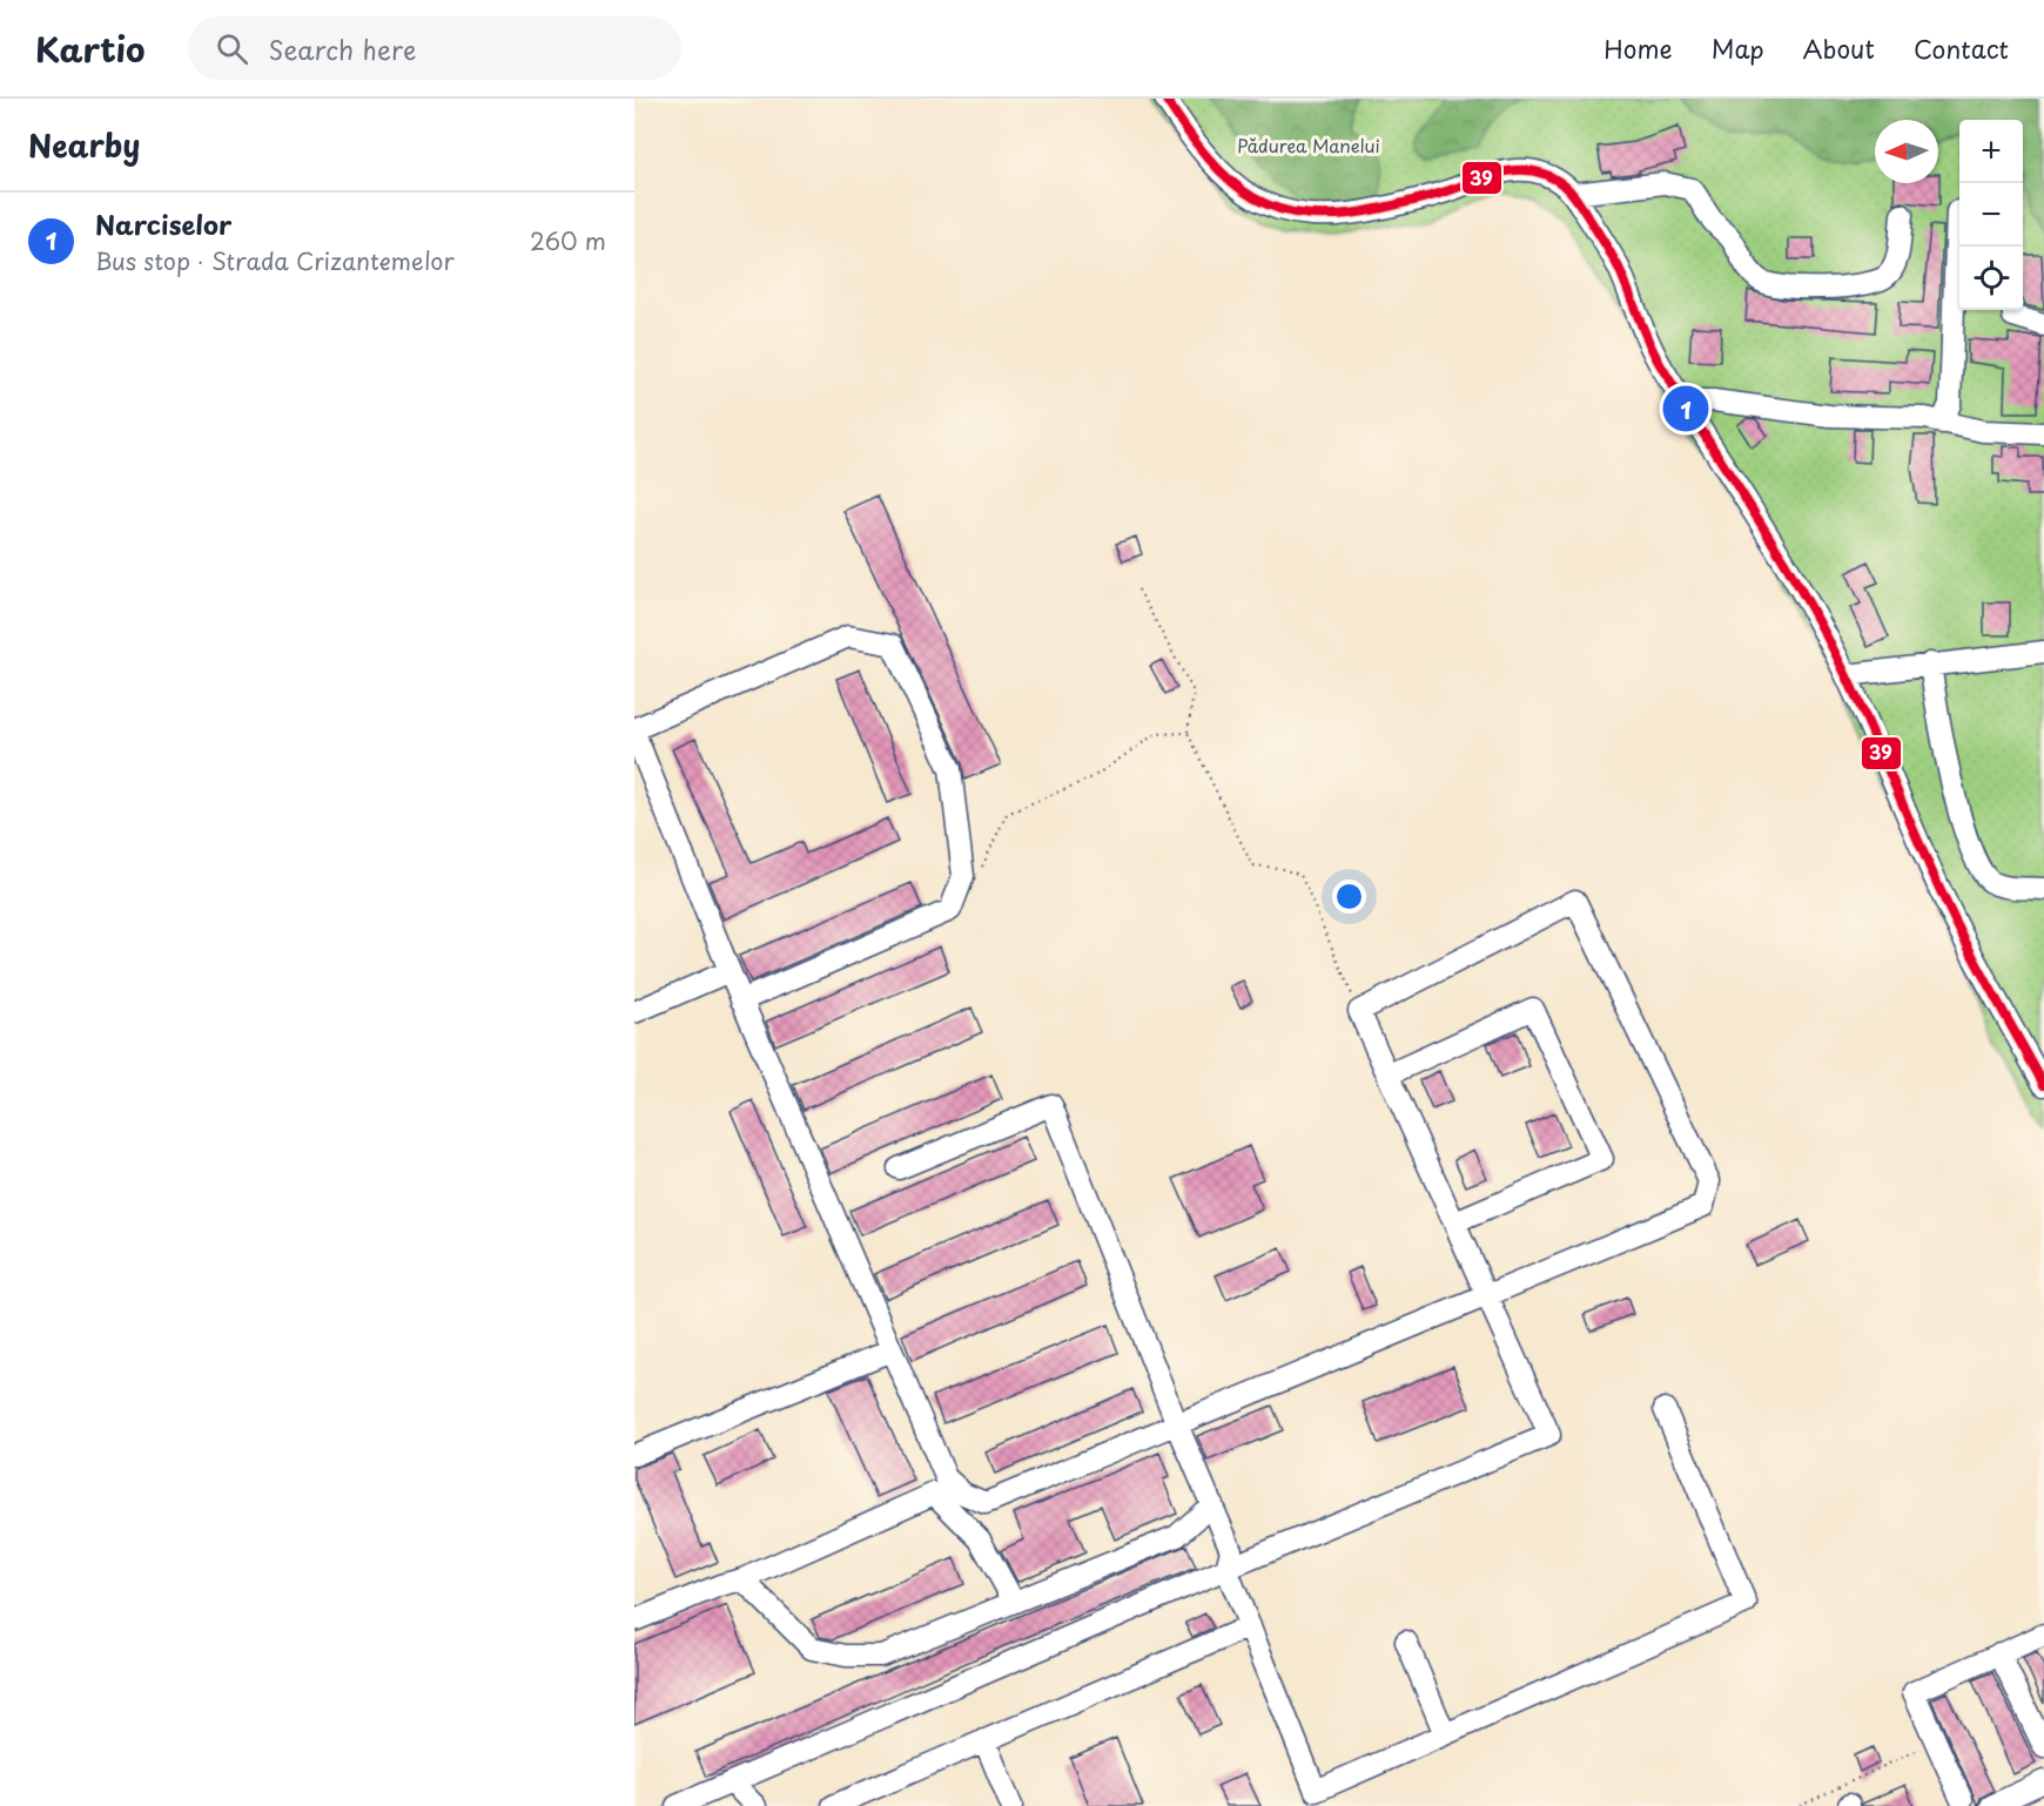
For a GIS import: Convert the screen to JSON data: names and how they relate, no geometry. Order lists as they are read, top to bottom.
{
  "parks": ["Pădurea Manelui"],
  "lines": ["transit line 39"],
  "north": "left",
  "page": {
    "header": "Kartio",
    "search": "Search here",
    "nav": [
      "Home",
      "Map",
      "About",
      "Contact"
    ],
    "heading": "Nearby",
    "map_buttons": ["+", "−"],
    "list": [
      {
        "mark": "1",
        "name": "Narciselor",
        "note": "Bus stop · Strada Crizantemelor",
        "value": "260 m"
      }
    ],
    "pins": "1"
  }
}
